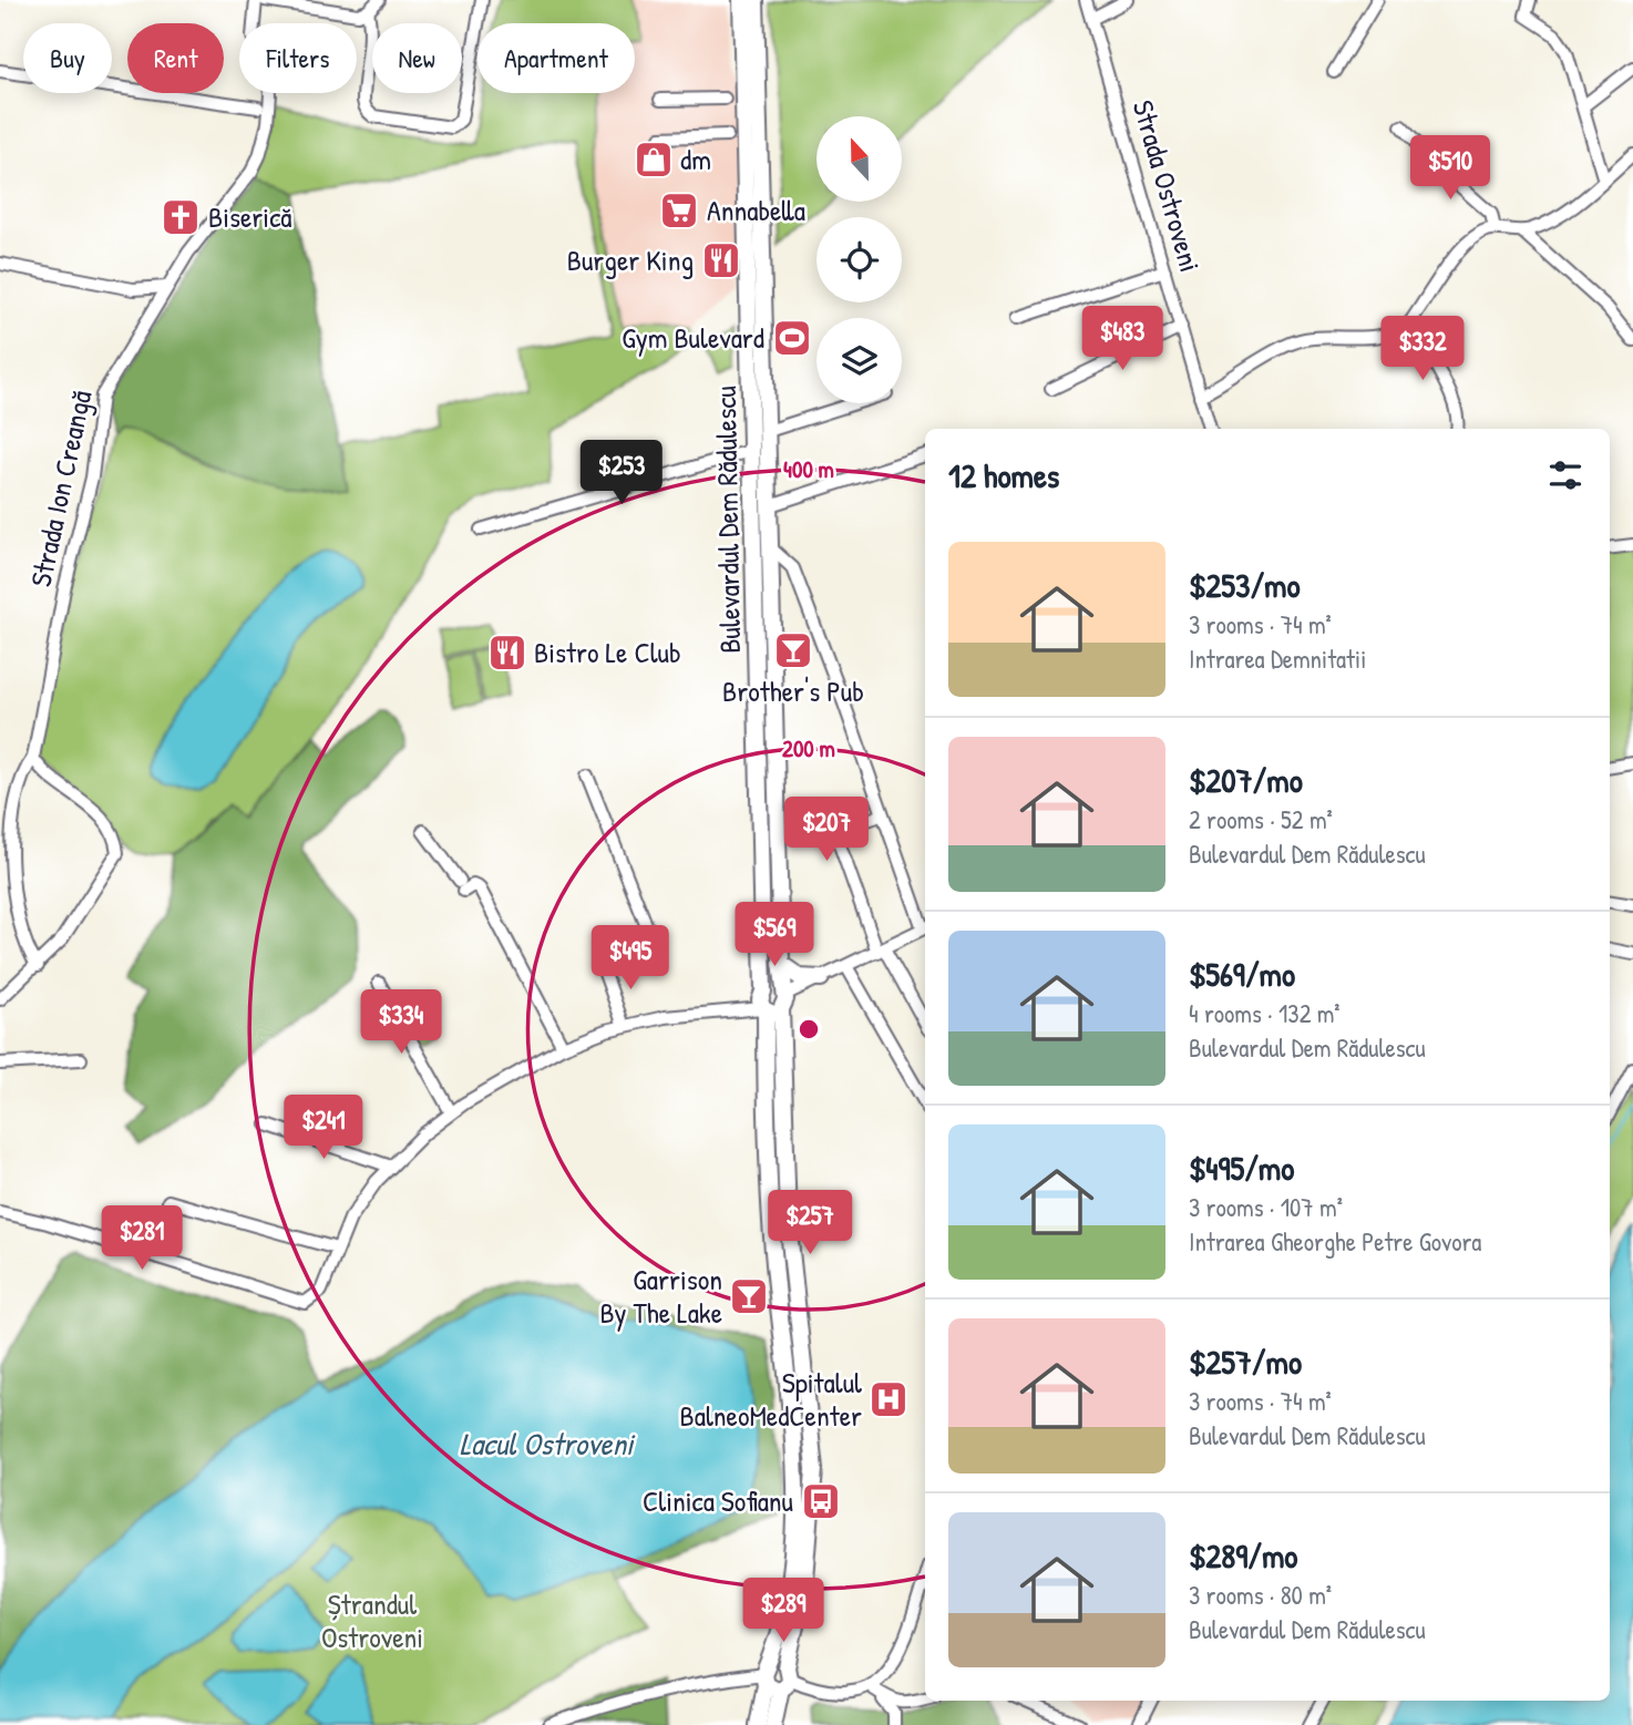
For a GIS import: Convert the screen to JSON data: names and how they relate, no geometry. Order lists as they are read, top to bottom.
{
  "streets": {
    "main road": ["Bulevardul Dem Rădulescu"],
    "street": ["Strada Ostroveni", "Strada Ion Creangă"]
  },
  "water": ["Lacul Ostroveni"],
  "parks": ["Ștrandul Ostroveni"],
  "places": {
    "shop": ["dm"],
    "supermarket": ["Annabella"],
    "church": ["Biserică"],
    "restaurant": ["Burger King", "Bistro Le Club"],
    "sports": ["Gym Bulevard"],
    "bar": ["Brother's Pub", "Garrison By The Lake"],
    "hospital": ["Spitalul BalneoMedCenter"],
    "bus stop": ["Clinica Sofianu"]
  },
  "north": "top",
  "page": {
    "chip": [
      "Buy",
      "Rent",
      "Filters",
      "New",
      "Apartment"
    ],
    "price": [
      "$510",
      "$483",
      "$332",
      "$253",
      "$207",
      "$569",
      "$495",
      "$334",
      "$241",
      "$257",
      "$281",
      "$289"
    ],
    "heading": "12 homes",
    "list": [
      {
        "name": "$253/mo",
        "note": "3 rooms · 74 m² · Intrarea Demnitatii"
      },
      {
        "name": "$207/mo",
        "note": "2 rooms · 52 m² · Bulevardul Dem Rădulescu"
      },
      {
        "name": "$569/mo",
        "note": "4 rooms · 132 m² · Bulevardul Dem Rădulescu"
      },
      {
        "name": "$495/mo",
        "note": "3 rooms · 107 m² · Intrarea Gheorghe Petre Govora"
      },
      {
        "name": "$257/mo",
        "note": "3 rooms · 74 m² · Bulevardul Dem Rădulescu"
      },
      {
        "name": "$289/mo",
        "note": "3 rooms · 80 m² · Bulevardul Dem Rădulescu"
      }
    ]
  },
  "rings": ["400 m", "200 m"]
}
